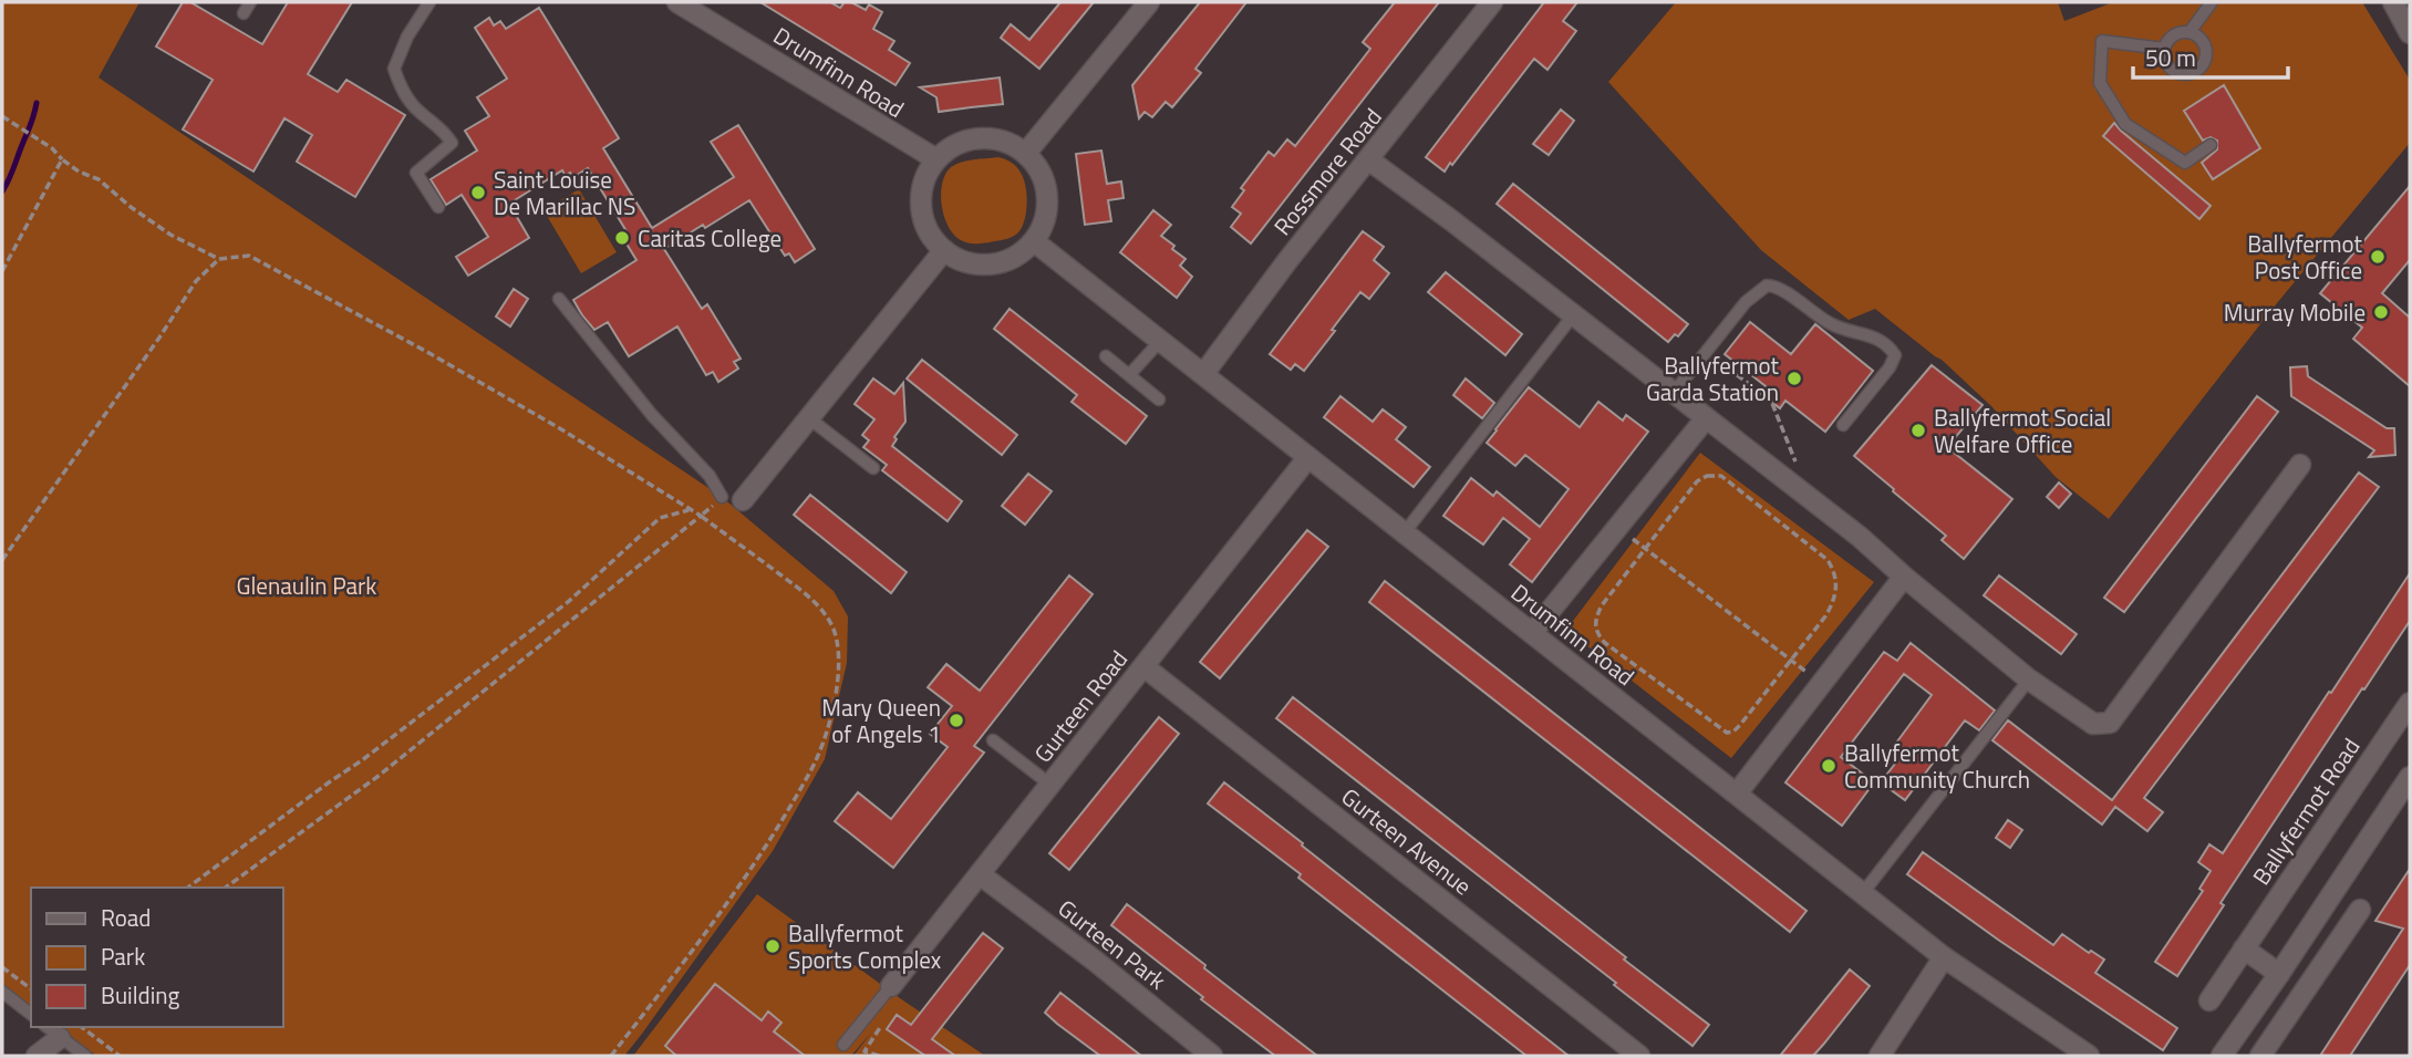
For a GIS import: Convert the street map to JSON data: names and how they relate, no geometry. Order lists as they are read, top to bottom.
{
  "streets": {
    "street": [
      "Drumfinn Road",
      "Rossmore Road",
      "Gurteen Road",
      "Ballyfermot Road",
      "Gurteen Avenue",
      "Gurteen Park"
    ]
  },
  "crossings": [
    ["Drumfinn Road", "Rossmore Road"],
    ["Drumfinn Road", "Gurteen Road"],
    ["Gurteen Road", "Gurteen Avenue"],
    ["Gurteen Road", "Gurteen Park"]
  ],
  "parks": ["Glenaulin Park"],
  "places": [
    "Saint Louise De Marillac NS",
    "Caritas College",
    "Ballyfermot Post Office",
    "Murray Mobile",
    "Ballyfermot Garda Station",
    "Ballyfermot Social Welfare Office",
    "Mary Queen of Angels 1",
    "Ballyfermot Community Church",
    "Ballyfermot Sports Complex"
  ],
  "legend": ["Road", "Park", "Building"],
  "scale_bar": "50 m"
}
